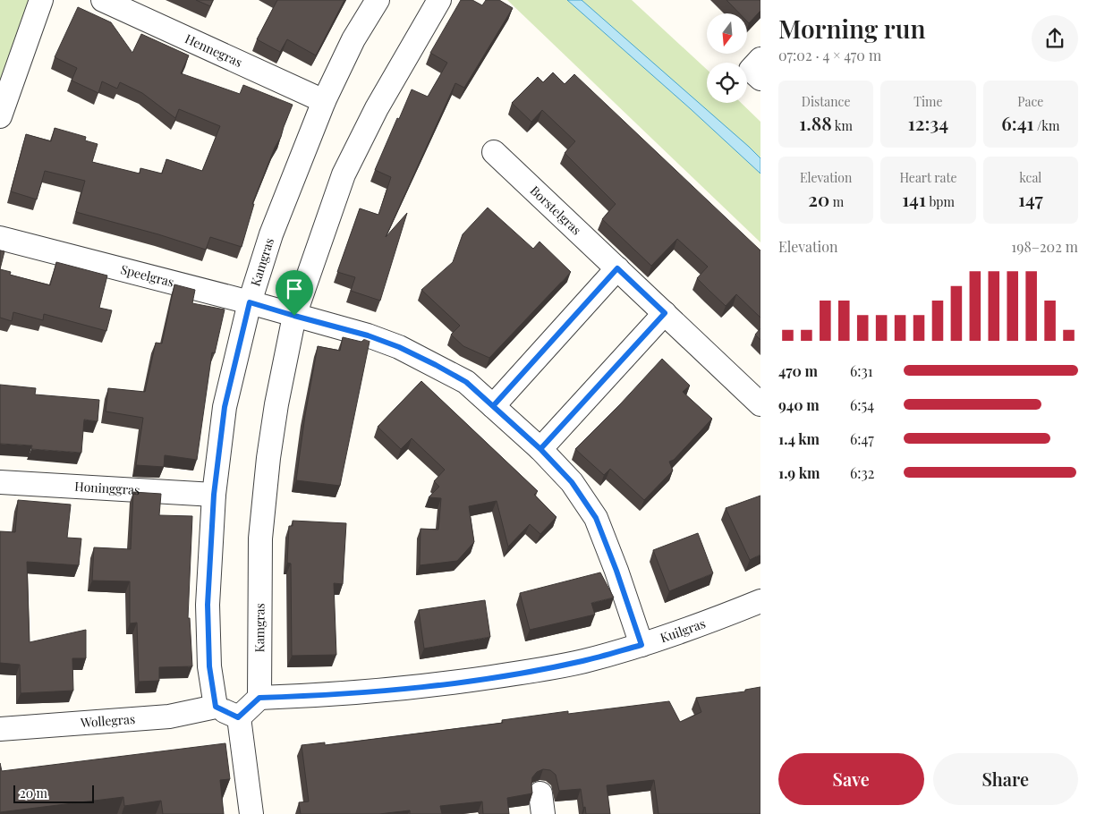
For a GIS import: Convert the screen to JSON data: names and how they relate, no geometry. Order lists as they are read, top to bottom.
{
  "streets": {
    "street": [
      "Hennegras",
      "Borstelgras",
      "Kamgras",
      "Speelgras",
      "Honinggras",
      "Kuilgras",
      "Wollegras"
    ]
  },
  "crossings": [
    ["Hennegras", "Kamgras"],
    ["Kamgras", "Speelgras"],
    ["Kamgras", "Honinggras"],
    ["Kamgras", "Kuilgras"],
    ["Kamgras", "Wollegras"]
  ],
  "scale_bar": "20 m",
  "north": "bottom",
  "page": {
    "heading": ["Morning run", "07:02 · 4 × 470 m"],
    "stats": [
      ["Distance", "1.88 km"],
      ["Time", "12:34"],
      ["Pace", "6:41 /km"],
      ["Elevation", "20 m"],
      ["Heart rate", "141 bpm"],
      ["kcal", "147"]
    ],
    "chart": ["Elevation", "198–202 m"],
    "list": [
      {
        "name": "470 m",
        "note": "6:31"
      },
      {
        "name": "940 m",
        "note": "6:54"
      },
      {
        "name": "1.4 km",
        "note": "6:47"
      },
      {
        "name": "1.9 km",
        "note": "6:32"
      }
    ],
    "buttons": ["Save", "Share"],
    "scale": "20 m"
  }
}
